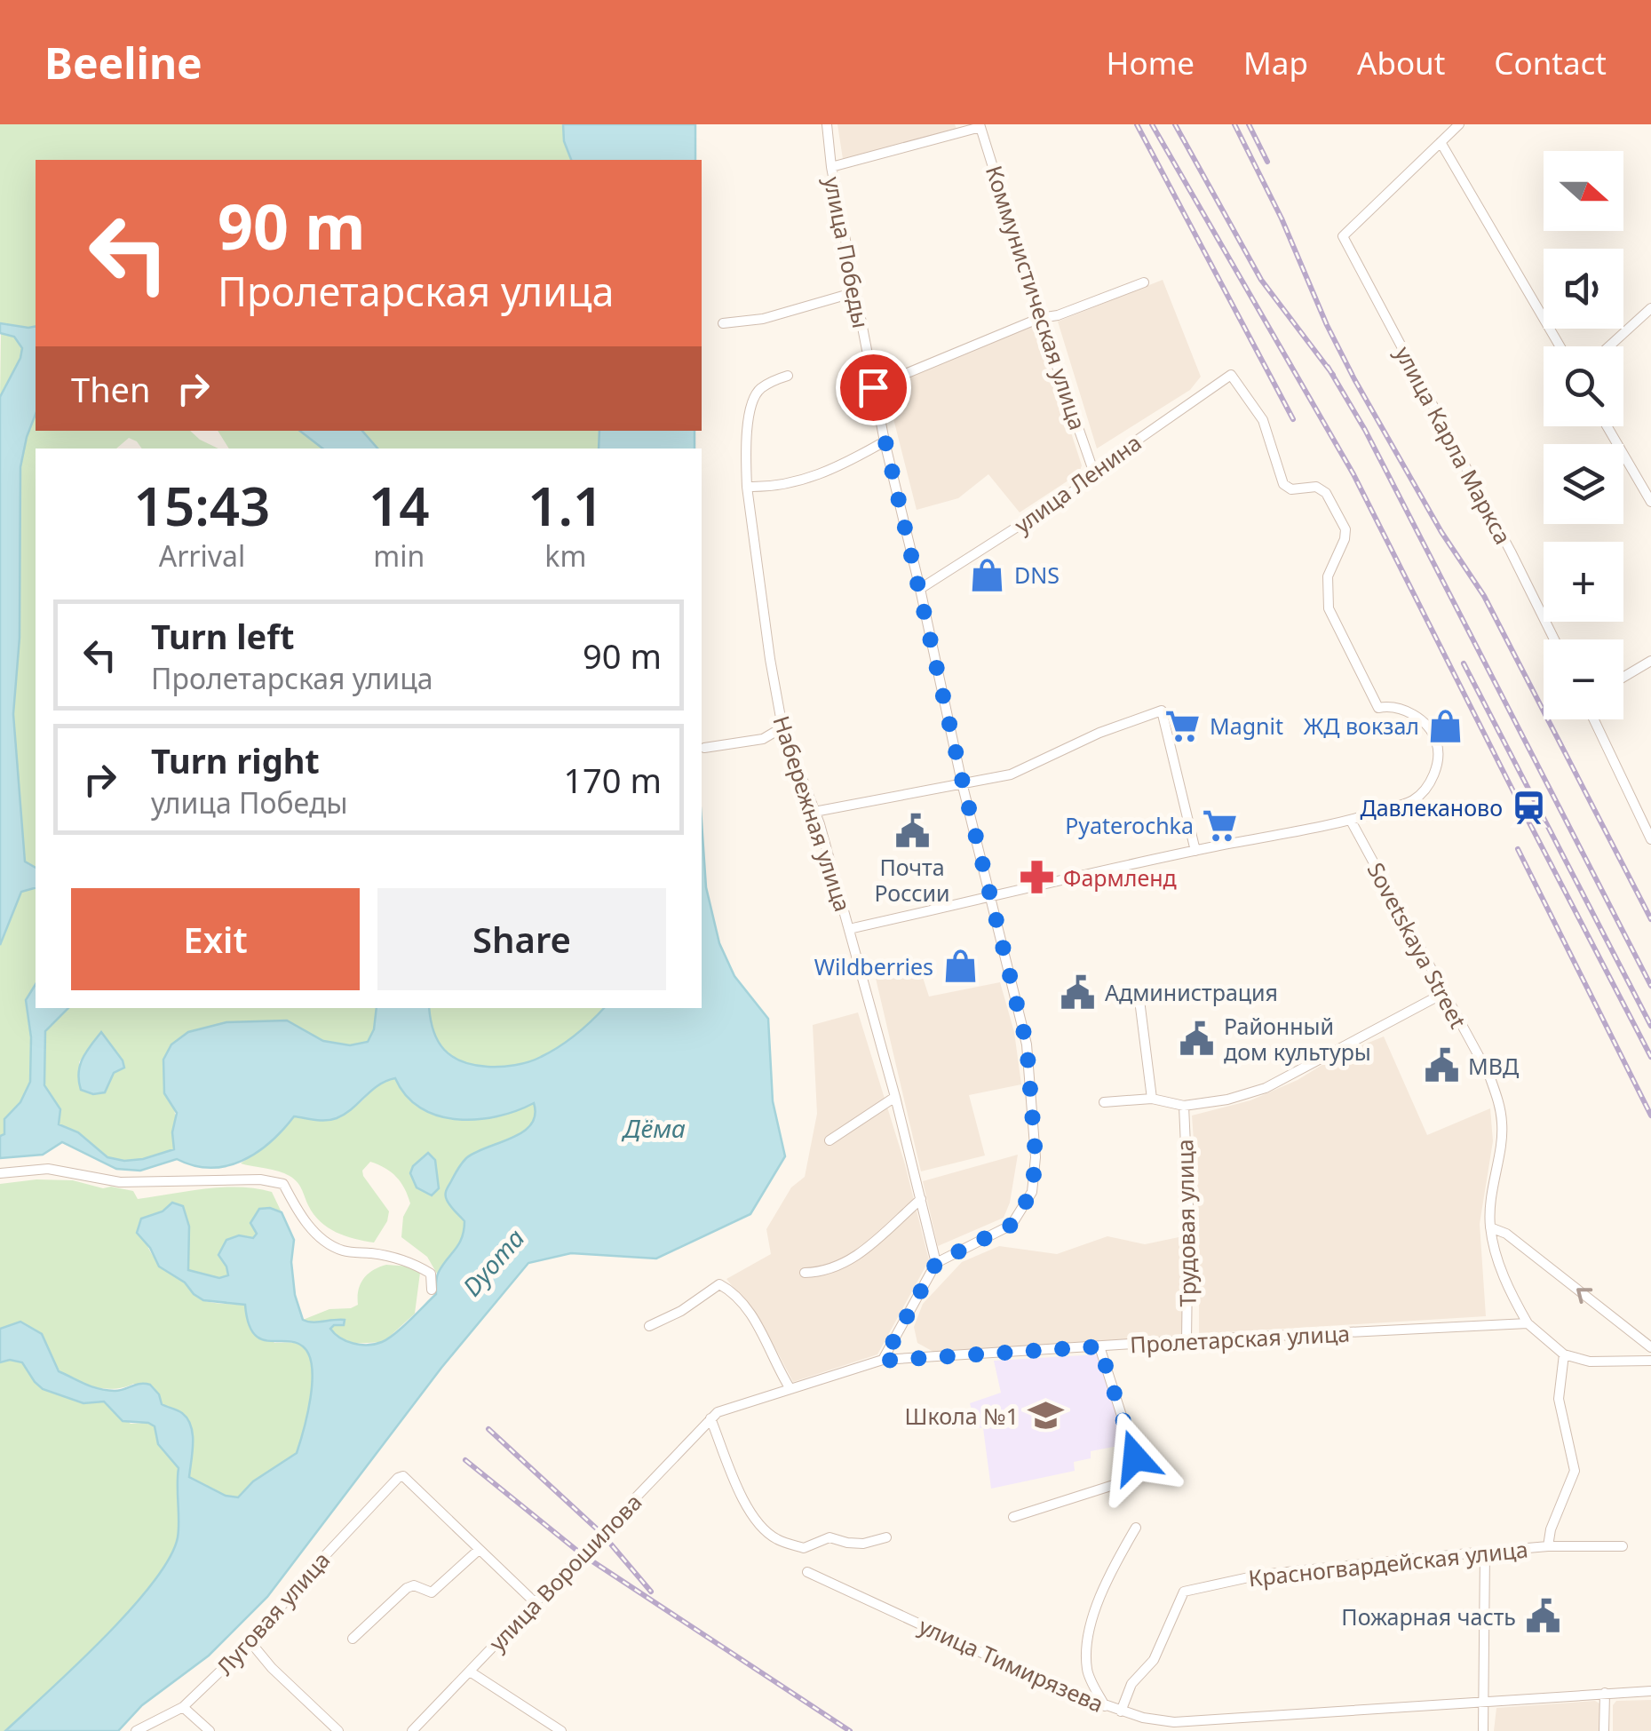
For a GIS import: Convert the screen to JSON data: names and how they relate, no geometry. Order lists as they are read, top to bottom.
{
  "streets": {
    "street": [
      "улица Победы",
      "Коммунистическая улица",
      "улица Карла Маркса",
      "улица Ленина",
      "Набережная улица",
      "Sovetskaya Street",
      "Трудовая улица",
      "Пролетарская улица",
      "Красногвардейская улица",
      "улица Ворошилова",
      "Луговая улица",
      "улица Тимирязева"
    ]
  },
  "crossings": [
    ["улица Победы", "улица Ленина"],
    ["улица Победы", "Набережная улица"],
    ["Коммунистическая улица", "улица Ленина"],
    ["улица Ленина", "Sovetskaya Street"],
    ["Sovetskaya Street", "Пролетарская улица"],
    ["Трудовая улица", "Пролетарская улица"],
    ["Пролетарская улица", "улица Ворошилова"],
    ["Красногвардейская улица", "улица Тимирязева"]
  ],
  "water": ["Дёма", "Dyoma"],
  "places": {
    "shop": ["DNS", "ЖД вокзал", "Wildberries"],
    "supermarket": ["Magnit", "Pyaterochka"],
    "station": ["Давлеканово"],
    "public building": [
      "Почта России",
      "Администрация",
      "Районный дом культуры",
      "МВД",
      "Пожарная часть"
    ],
    "pharmacy": ["Фармленд"],
    "school or university": ["Школа №1"]
  },
  "north": "right",
  "page": {
    "header": "Beeline",
    "nav": [
      "Home",
      "Map",
      "About",
      "Contact"
    ],
    "map_buttons": ["+", "−"],
    "turn": ["90 m", "Пролетарская улица"],
    "then": "Then",
    "eta": [
      "15:43",
      "Arrival",
      "14",
      "min",
      "1.1",
      "km"
    ],
    "list": [
      {
        "name": "Turn left",
        "note": "Пролетарская улица",
        "value": "90 m"
      },
      {
        "name": "Turn right",
        "note": "улица Победы",
        "value": "170 m"
      }
    ],
    "buttons": ["Exit", "Share"]
  }
}
